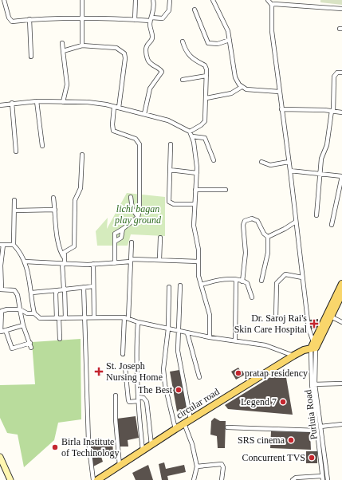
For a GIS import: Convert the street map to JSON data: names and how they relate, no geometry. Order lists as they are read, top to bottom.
{
  "streets": {
    "main road": ["circular road"],
    "street": ["Purluia Road"]
  },
  "crossings": [
    ["circular road", "Purluia Road"]
  ],
  "parks": ["lichi bagan play ground"],
  "places": {
    "health": ["Dr. Saroj Rai's Skin Care Hospital", "St. Joseph Nursing Home"],
    "other": [
      "pratap residency",
      "The Best",
      "Legend 7",
      "SRS cinema",
      "Birla Institute of Techinology",
      "Concurrent TVS"
    ]
  }
}
